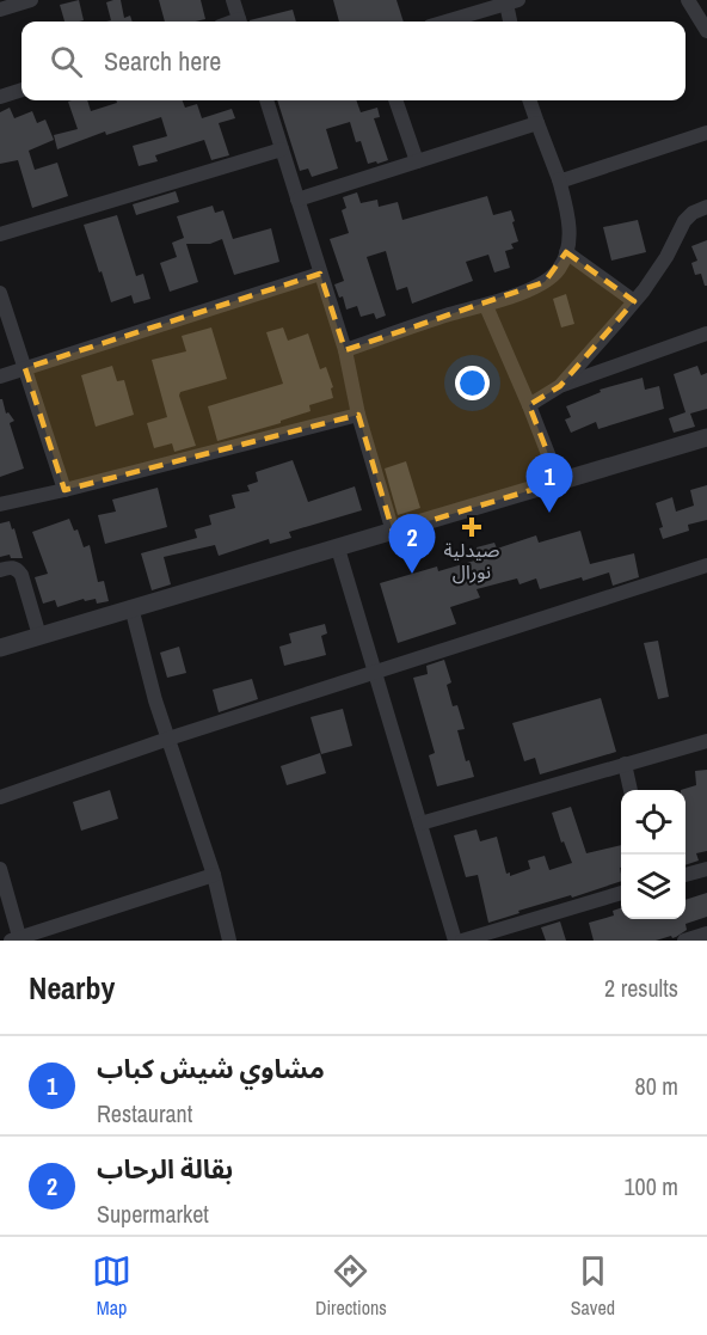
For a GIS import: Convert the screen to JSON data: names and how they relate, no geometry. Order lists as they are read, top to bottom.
{
  "places": {
    "health": ["صيدلية نورال"]
  },
  "page": {
    "search": "Search here",
    "pins": ["1", "2"],
    "heading": ["Nearby", "2 results"],
    "list": [
      {
        "mark": "1",
        "name": "مشاوي شيش كباب",
        "note": "Restaurant",
        "value": "80 m"
      },
      {
        "mark": "2",
        "name": "بقالة الرحاب",
        "note": "Supermarket",
        "value": "100 m"
      }
    ],
    "nav": ["Map", "Directions", "Saved"]
  }
}
